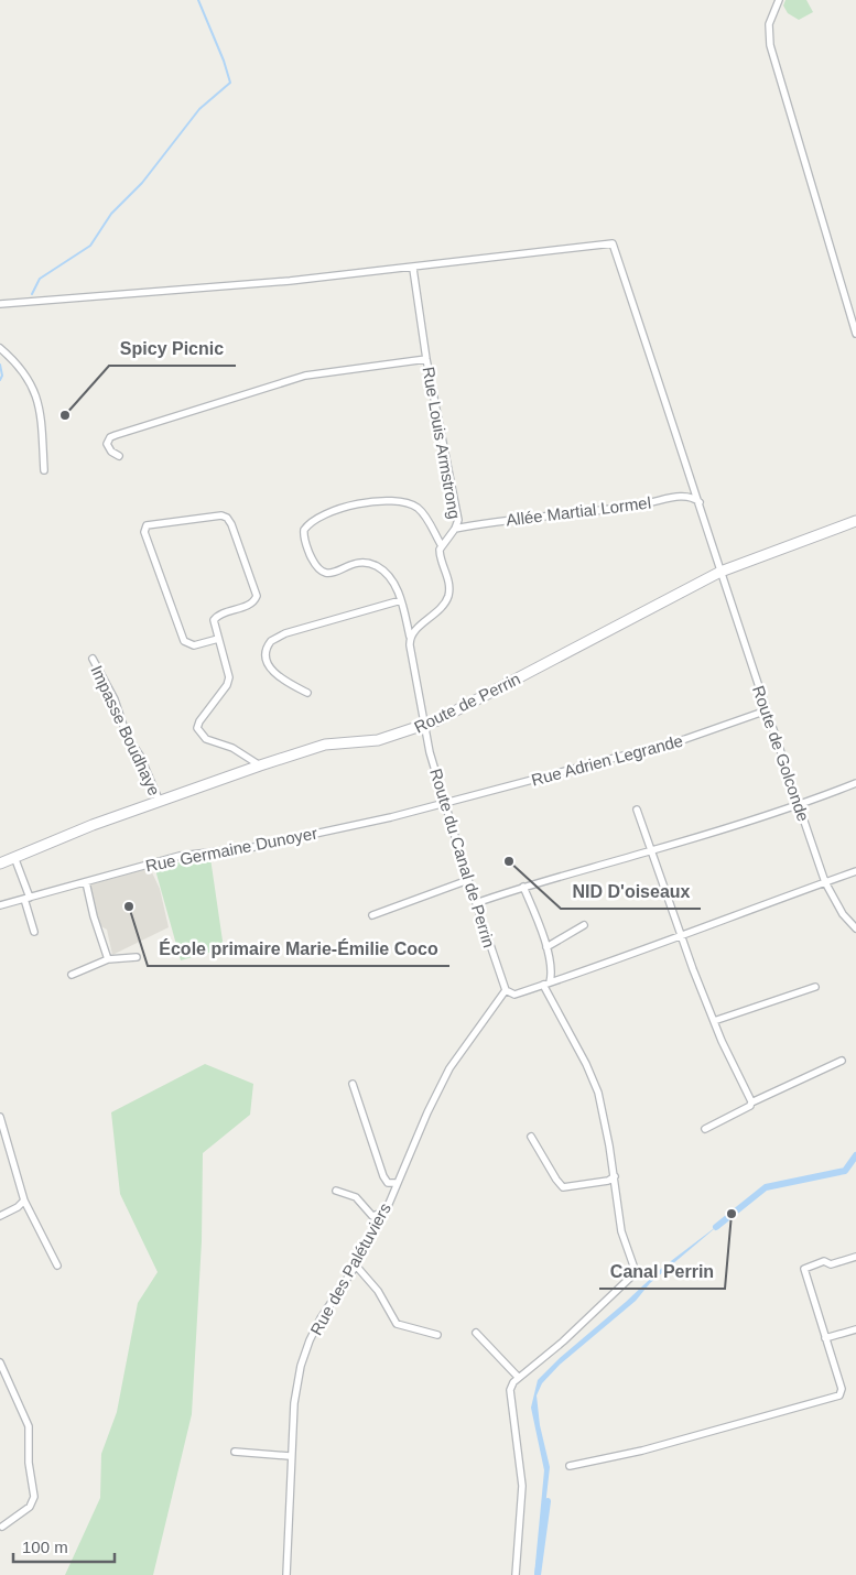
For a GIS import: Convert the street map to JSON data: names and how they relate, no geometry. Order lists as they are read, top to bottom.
{
  "streets": {
    "main road": ["Route de Perrin"],
    "street": [
      "Rue Louis Armstrong",
      "Allée Martial Lormel",
      "Impasse Boudhaye",
      "Route de Golconde",
      "Rue Adrien Legrande",
      "Rue Germaine Dunoyer",
      "Route du Canal de Perrin",
      "Rue des Palétuviers"
    ]
  },
  "crossings": [
    ["Rue Louis Armstrong", "Allée Martial Lormel"],
    ["Rue Louis Armstrong", "Route de Golconde"],
    ["Allée Martial Lormel", "Route de Golconde"],
    ["Route de Perrin", "Impasse Boudhaye"],
    ["Route de Perrin", "Route de Golconde"],
    ["Route de Perrin", "Route du Canal de Perrin"],
    ["Route de Golconde", "Rue Adrien Legrande"],
    ["Rue Adrien Legrande", "Rue Germaine Dunoyer"],
    ["Rue Adrien Legrande", "Route du Canal de Perrin"],
    ["Rue Germaine Dunoyer", "Route du Canal de Perrin"],
    ["Route du Canal de Perrin", "Rue des Palétuviers"]
  ],
  "places": [
    "Spicy Picnic",
    "NID D'oiseaux",
    "École primaire Marie-Émilie Coco",
    "Canal Perrin"
  ],
  "scale_bar": "100 m"
}
